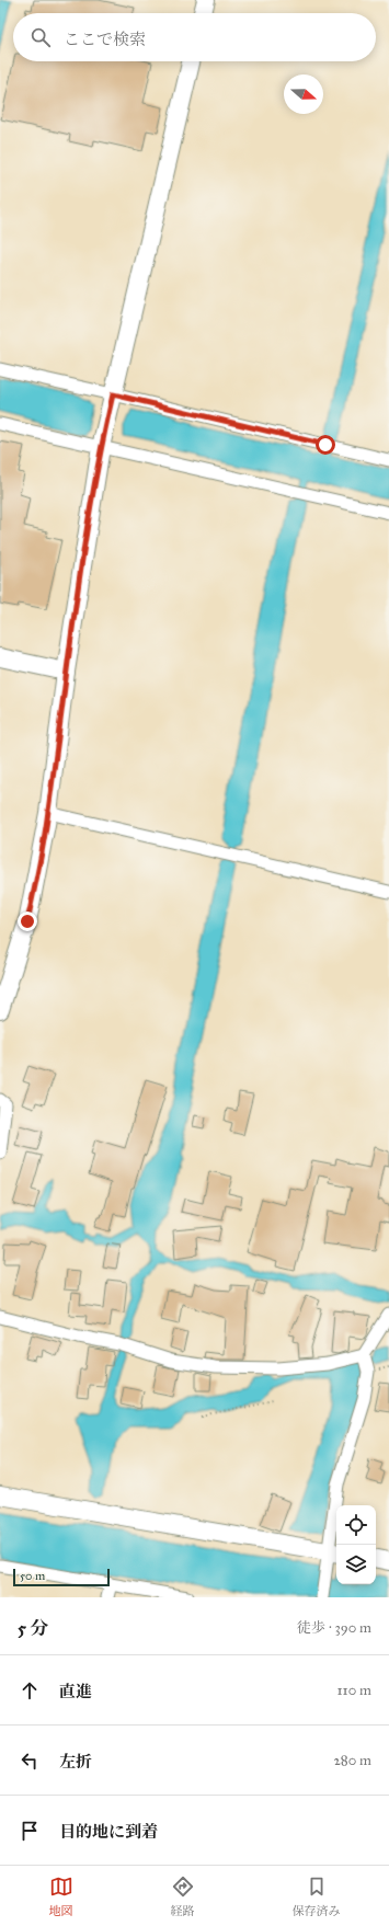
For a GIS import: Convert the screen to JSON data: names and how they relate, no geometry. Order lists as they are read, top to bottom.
{
  "scale_bar": "50 m",
  "north": "right",
  "page": {
    "search": "ここで検索",
    "scale": "50 m",
    "heading": ["5 分", "徒歩 · 390 m"],
    "list": [
      ["直進", "110 m"],
      ["左折", "280 m"],
      "目的地に到着"
    ],
    "nav": ["地図", "経路", "保存済み"]
  }
}
